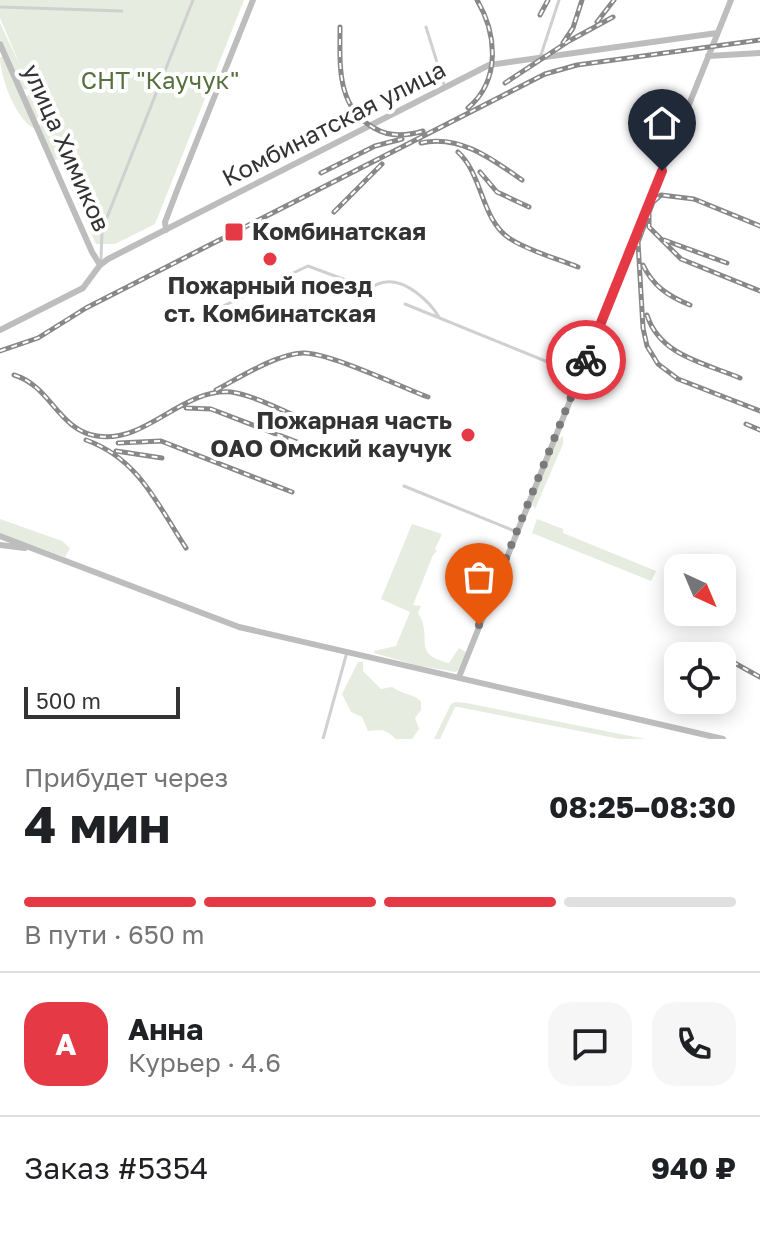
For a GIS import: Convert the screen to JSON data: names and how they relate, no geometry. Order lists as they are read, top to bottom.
{
  "streets": {
    "main road": ["Комбинатская улица", "улица Химиков"]
  },
  "crossings": [
    ["Комбинатская улица", "улица Химиков"]
  ],
  "parks": ["СНТ \"Каучук\""],
  "places": {
    "transit": ["Комбинатская"],
    "other": ["Пожарный поезд ст. Комбинатская", "Пожарная часть ОАО Омский каучук"]
  },
  "scale_bar": "500 m",
  "north": "bottom right",
  "page": {
    "scale": "500 m",
    "heading": ["4 мин", "Прибудет через", "08:25–08:30"],
    "panel": [
      "Анна",
      "Курьер · 4.6",
      "Заказ #5354",
      "940 ₽"
    ],
    "bar": "В пути · 650 m",
    "round": "А"
  }
}
